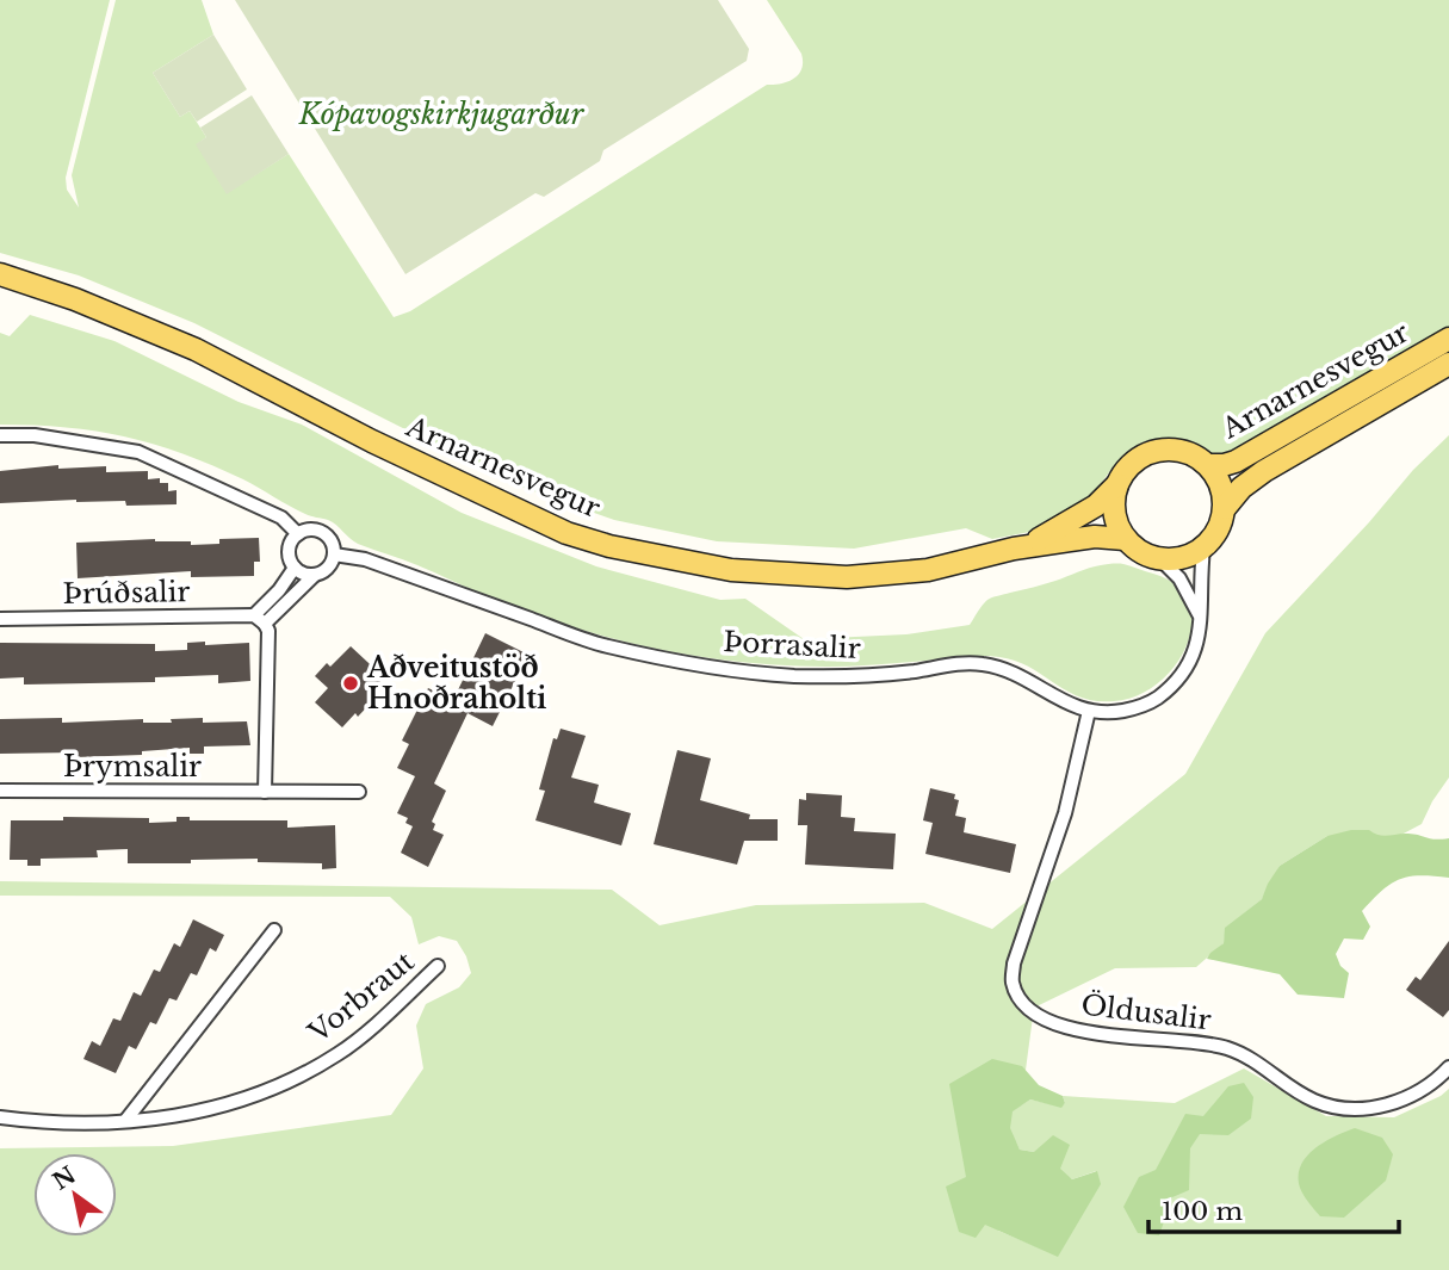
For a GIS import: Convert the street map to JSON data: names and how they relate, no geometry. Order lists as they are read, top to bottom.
{
  "streets": {
    "main road": ["Arnarnesvegur"],
    "street": [
      "Þrúðsalir",
      "Þorrasalir",
      "Þrymsalir",
      "Vorbraut",
      "Öldusalir"
    ]
  },
  "crossings": [
    ["Arnarnesvegur", "Þorrasalir"],
    ["Þorrasalir", "Öldusalir"]
  ],
  "parks": ["Kópavogskirkjugarður"],
  "places": ["Aðveitustöð Hnoðraholti"],
  "scale_bar": "100 m",
  "north": "top left"
}
